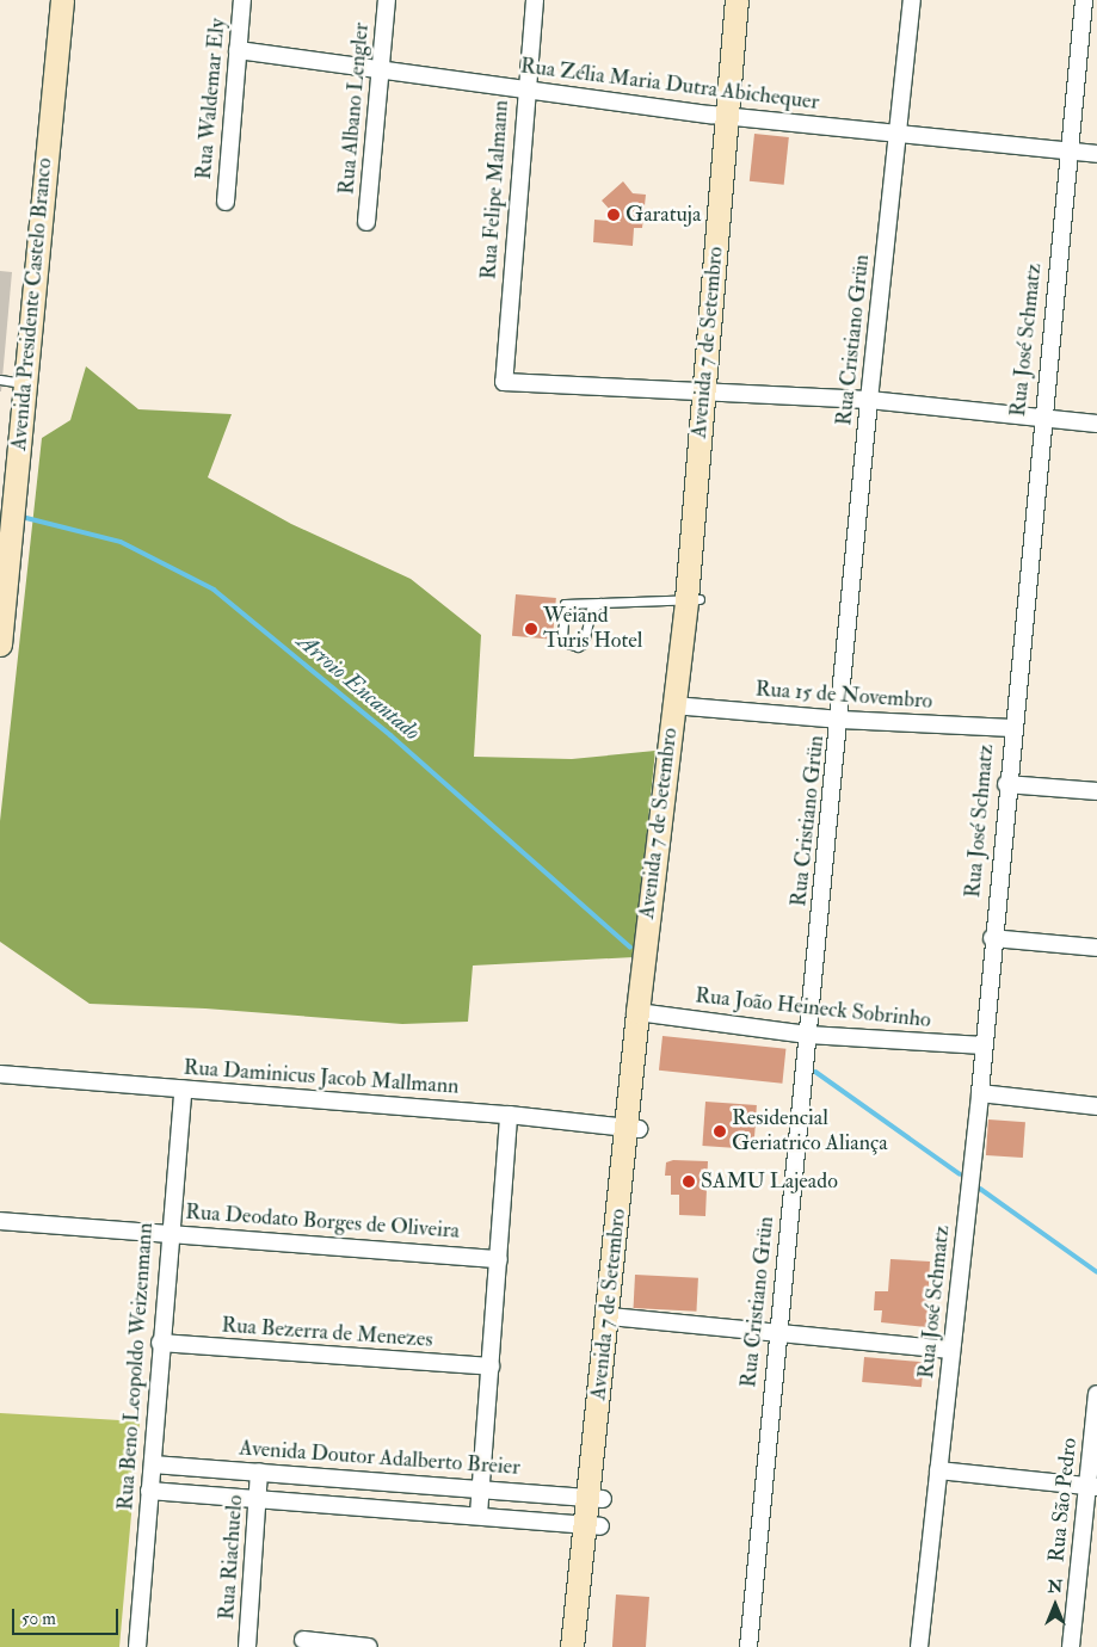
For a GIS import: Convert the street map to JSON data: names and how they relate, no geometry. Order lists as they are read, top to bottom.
{
  "streets": {
    "main road": ["Avenida Presidente Castelo Branco", "Avenida 7 de Setembro"],
    "street": [
      "Rua Zélia Maria Dutra Abichequer",
      "Rua Waldemar Ely",
      "Rua Albano Lengler",
      "Rua Felipe Malmann",
      "Rua Cristiano Grün",
      "Rua José Schmatz",
      "Rua 15 de Novembro",
      "Rua João Heineck Sobrinho",
      "Rua Daminicus Jacob Mallmann",
      "Rua Deodato Borges de Oliveira",
      "Rua Bezerra de Menezes",
      "Rua Beno Leopoldo Weizenmann",
      "Avenida Doutor Adalberto Breier",
      "Rua São Pedro",
      "Rua Riachuelo"
    ]
  },
  "crossings": [
    ["Rua Zélia Maria Dutra Abichequer", "Rua Waldemar Ely"],
    ["Rua Zélia Maria Dutra Abichequer", "Rua Albano Lengler"],
    ["Rua Zélia Maria Dutra Abichequer", "Rua Felipe Malmann"],
    ["Rua Zélia Maria Dutra Abichequer", "Rua Cristiano Grün"],
    ["Rua Zélia Maria Dutra Abichequer", "Rua José Schmatz"],
    ["Rua Zélia Maria Dutra Abichequer", "Avenida 7 de Setembro"],
    ["Rua Felipe Malmann", "Avenida 7 de Setembro"],
    ["Rua Cristiano Grün", "Rua 15 de Novembro"],
    ["Rua Cristiano Grün", "Rua João Heineck Sobrinho"],
    ["Rua José Schmatz", "Rua 15 de Novembro"],
    ["Rua José Schmatz", "Rua João Heineck Sobrinho"],
    ["Avenida 7 de Setembro", "Rua 15 de Novembro"],
    ["Avenida 7 de Setembro", "Rua João Heineck Sobrinho"],
    ["Avenida 7 de Setembro", "Rua Daminicus Jacob Mallmann"],
    ["Avenida 7 de Setembro", "Avenida Doutor Adalberto Breier"],
    ["Rua Daminicus Jacob Mallmann", "Rua Beno Leopoldo Weizenmann"],
    ["Rua Deodato Borges de Oliveira", "Rua Beno Leopoldo Weizenmann"],
    ["Rua Bezerra de Menezes", "Rua Beno Leopoldo Weizenmann"],
    ["Rua Beno Leopoldo Weizenmann", "Avenida Doutor Adalberto Breier"],
    ["Avenida Doutor Adalberto Breier", "Rua Riachuelo"]
  ],
  "water": ["Arroio Encantado"],
  "places": [
    "Garatuja",
    "Weiand Turis Hotel",
    "Residencial Geriatrico Aliança",
    "SAMU Lajeado"
  ],
  "scale_bar": "50 m",
  "north": "top"
}
